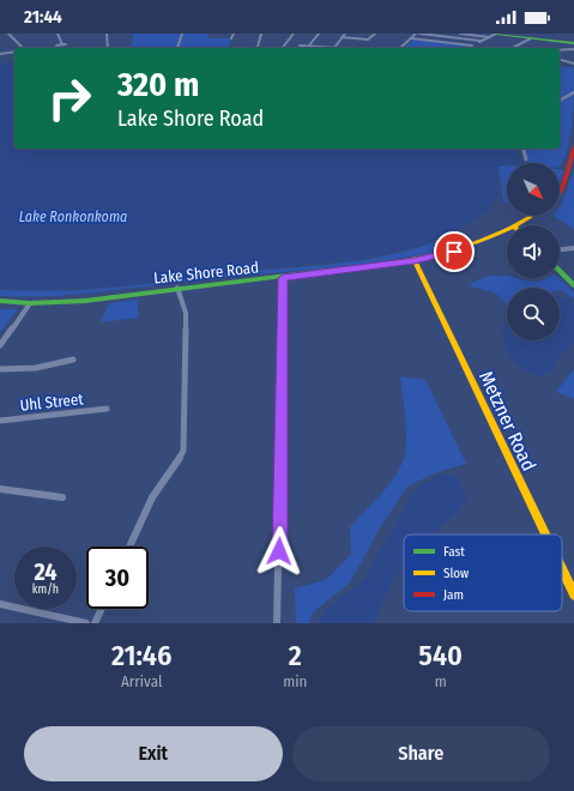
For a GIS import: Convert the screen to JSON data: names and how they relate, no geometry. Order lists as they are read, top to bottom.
{
  "streets": {
    "main road": ["Lake Shore Road", "Metzner Road"],
    "street": ["Uhl Street"]
  },
  "crossings": [
    ["Lake Shore Road", "Metzner Road"]
  ],
  "water": ["Lake Ronkonkoma"],
  "legend": ["Fast", "Slow", "Jam"],
  "north": "bottom right",
  "page": {
    "status": "21:44",
    "turn": ["320 m", "Lake Shore Road"],
    "speed": "24 km/h",
    "limit": "30",
    "eta": [
      "21:46",
      "Arrival",
      "2",
      "min",
      "540",
      "m"
    ],
    "buttons": ["Exit", "Share"]
  }
}
